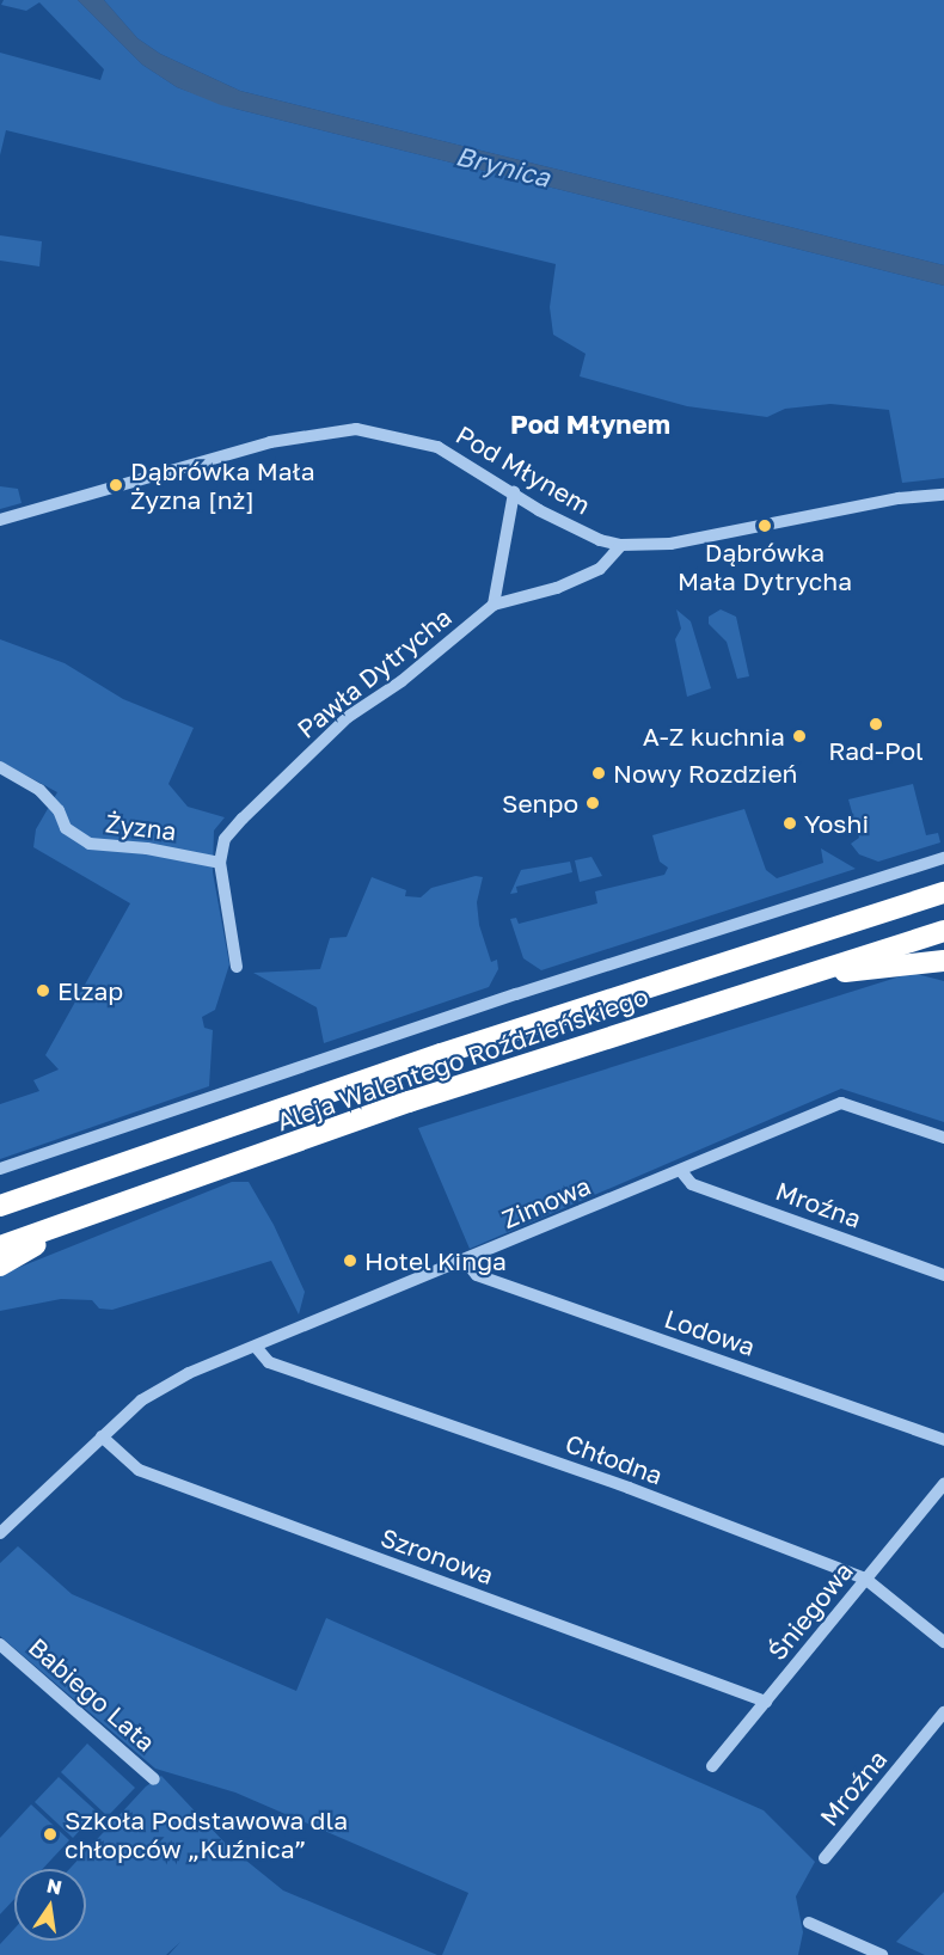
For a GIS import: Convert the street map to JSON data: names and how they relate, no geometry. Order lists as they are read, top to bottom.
{
  "streets": {
    "highway": ["Aleja Walentego Roździeńskiego"],
    "street": [
      "Pod Młynem",
      "Pawła Dytrycha",
      "Żyzna",
      "Zimowa",
      "Mroźna",
      "Lodowa",
      "Chłodna",
      "Szronowa",
      "Śniegowa",
      "Babiego Lata"
    ]
  },
  "crossings": [
    ["Pod Młynem", "Pawła Dytrycha"],
    ["Pawła Dytrycha", "Żyzna"],
    ["Zimowa", "Mroźna"],
    ["Zimowa", "Lodowa"],
    ["Zimowa", "Chłodna"],
    ["Zimowa", "Szronowa"],
    ["Chłodna", "Śniegowa"],
    ["Szronowa", "Śniegowa"]
  ],
  "districts": ["Pod Młynem"],
  "water": ["Brynica"],
  "places": [
    "Dąbrówka Mała Żyzna [nż]",
    "Dąbrówka Mała Dytrycha",
    "Rad-Pol",
    "A-Z kuchnia",
    "Nowy Rozdzień",
    "Senpo",
    "Yoshi",
    "Elzap",
    "Hotel Kinga",
    "Szkoła Podstawowa dla chłopców „Kuźnica”"
  ],
  "north": "top"
}
